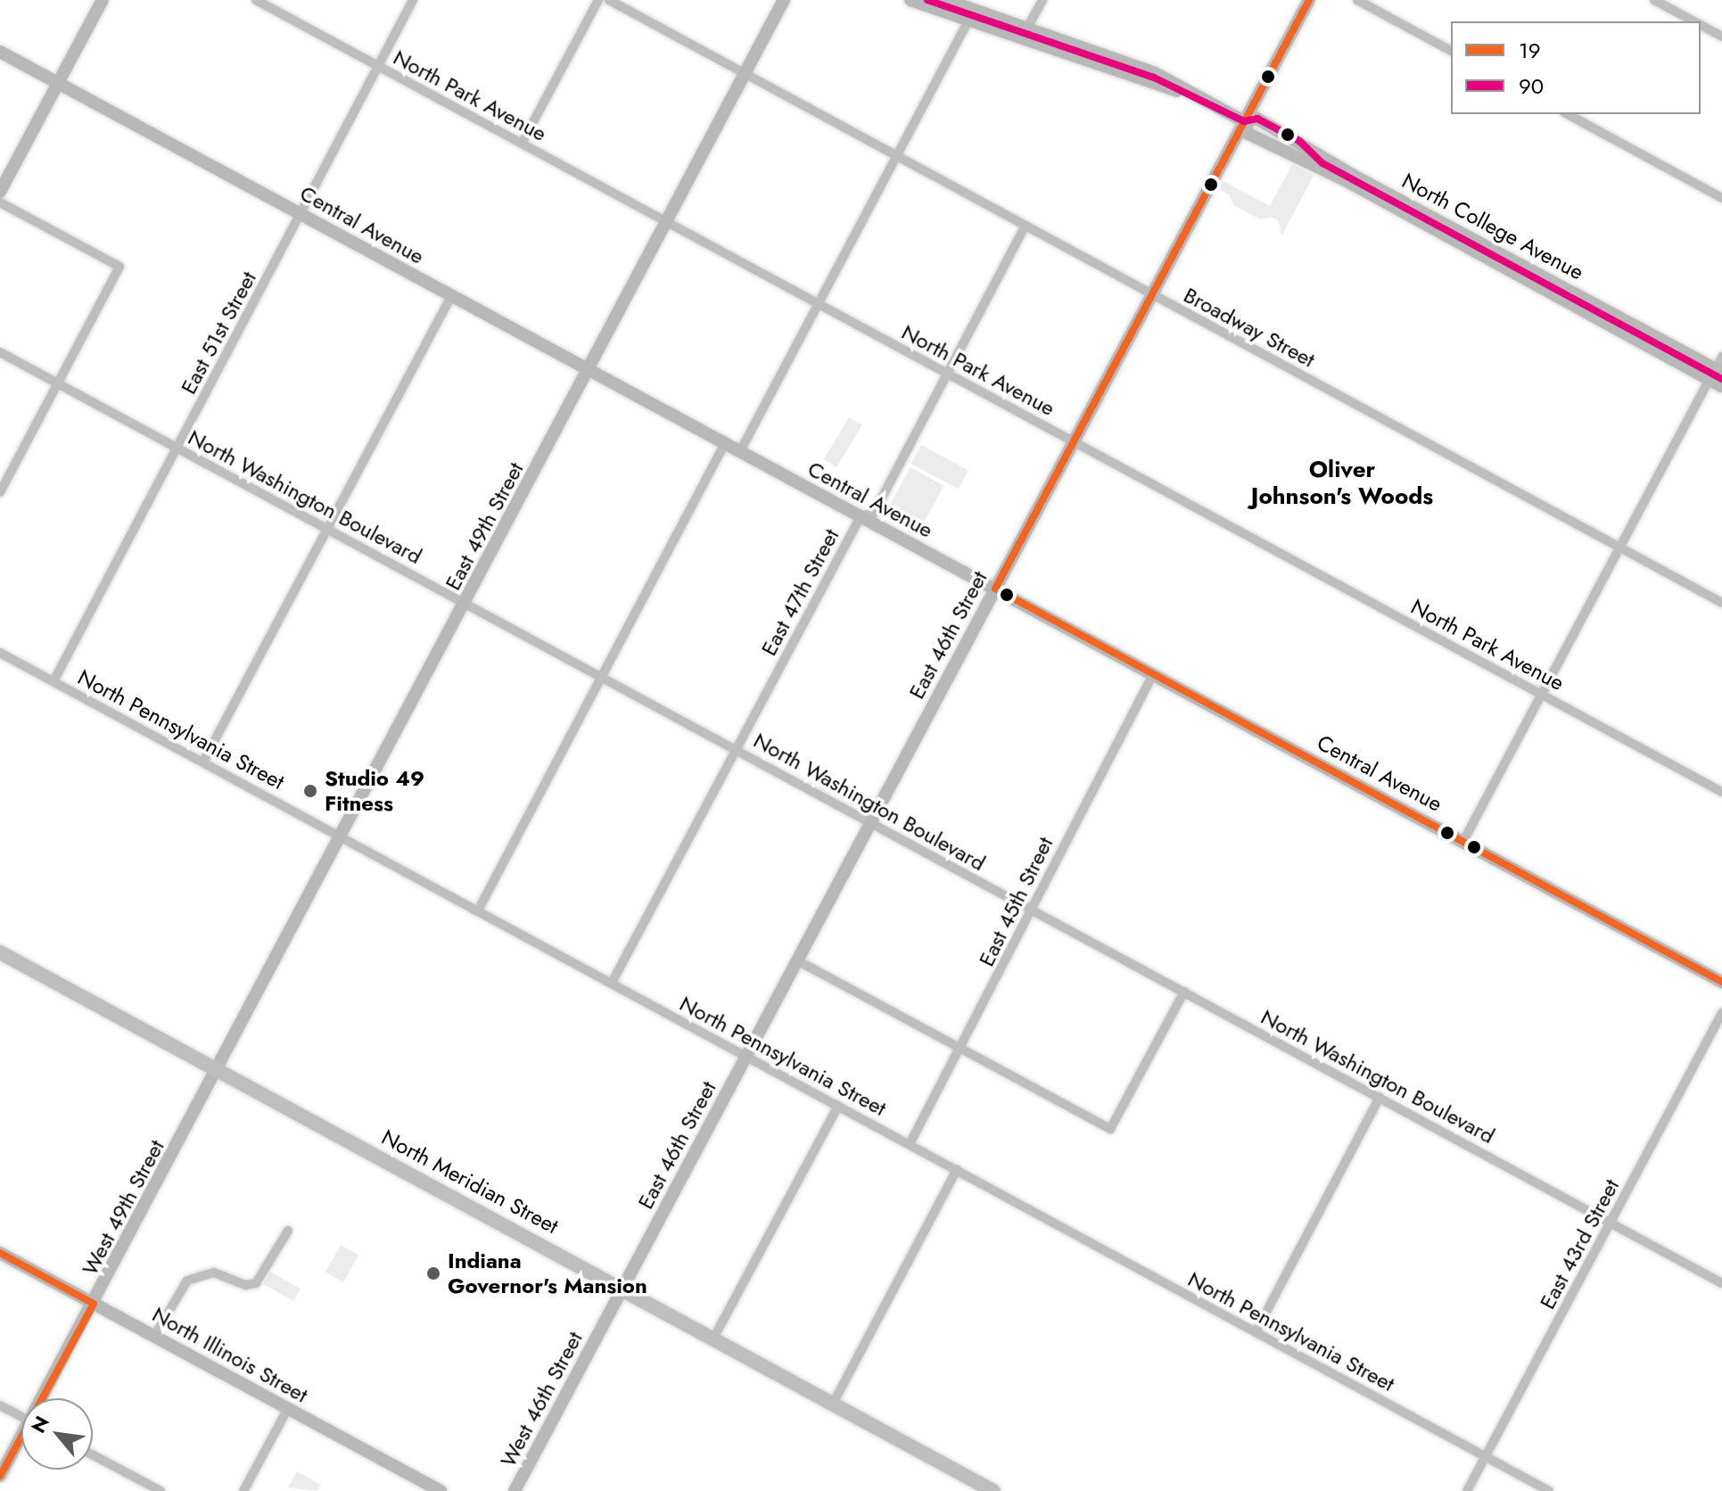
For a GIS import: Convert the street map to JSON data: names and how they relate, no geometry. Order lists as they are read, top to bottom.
{
  "streets": {
    "main road": [
      "Central Avenue",
      "North College Avenue",
      "East 49th Street",
      "East 46th Street",
      "North Meridian Street",
      "West 49th Street",
      "North Illinois Street",
      "West 46th Street"
    ],
    "street": [
      "North Park Avenue",
      "Broadway Street",
      "East 51st Street",
      "North Washington Boulevard",
      "East 47th Street",
      "North Pennsylvania Street",
      "East 45th Street",
      "East 43rd Street"
    ]
  },
  "crossings": [
    ["North Park Avenue", "East 51st Street"],
    ["North Park Avenue", "East 49th Street"],
    ["North Park Avenue", "East 47th Street"],
    ["North Park Avenue", "East 46th Street"],
    ["Central Avenue", "East 51st Street"],
    ["Central Avenue", "East 49th Street"],
    ["Central Avenue", "East 47th Street"],
    ["Central Avenue", "East 46th Street"],
    ["Central Avenue", "East 45th Street"],
    ["North College Avenue", "East 46th Street"],
    ["Broadway Street", "East 49th Street"],
    ["Broadway Street", "East 47th Street"],
    ["Broadway Street", "East 46th Street"],
    ["East 51st Street", "North Washington Boulevard"],
    ["East 51st Street", "North Pennsylvania Street"],
    ["North Washington Boulevard", "East 49th Street"],
    ["North Washington Boulevard", "East 47th Street"],
    ["North Washington Boulevard", "East 46th Street"],
    ["North Washington Boulevard", "East 45th Street"],
    ["North Washington Boulevard", "East 43rd Street"],
    ["East 49th Street", "North Pennsylvania Street"],
    ["East 49th Street", "North Meridian Street"],
    ["East 49th Street", "West 49th Street"],
    ["East 47th Street", "North Pennsylvania Street"],
    ["East 46th Street", "North Pennsylvania Street"],
    ["East 46th Street", "North Meridian Street"],
    ["East 46th Street", "West 46th Street"],
    ["North Pennsylvania Street", "East 45th Street"],
    ["North Pennsylvania Street", "East 43rd Street"],
    ["North Meridian Street", "West 49th Street"],
    ["North Meridian Street", "West 46th Street"],
    ["West 49th Street", "North Illinois Street"]
  ],
  "districts": ["Oliver Johnson's Woods"],
  "places": ["Studio 49 Fitness", "Indiana Governor's Mansion"],
  "lines": ["transit line 19", "transit line 90"],
  "legend": ["19", "90"],
  "north": "top left"
}
